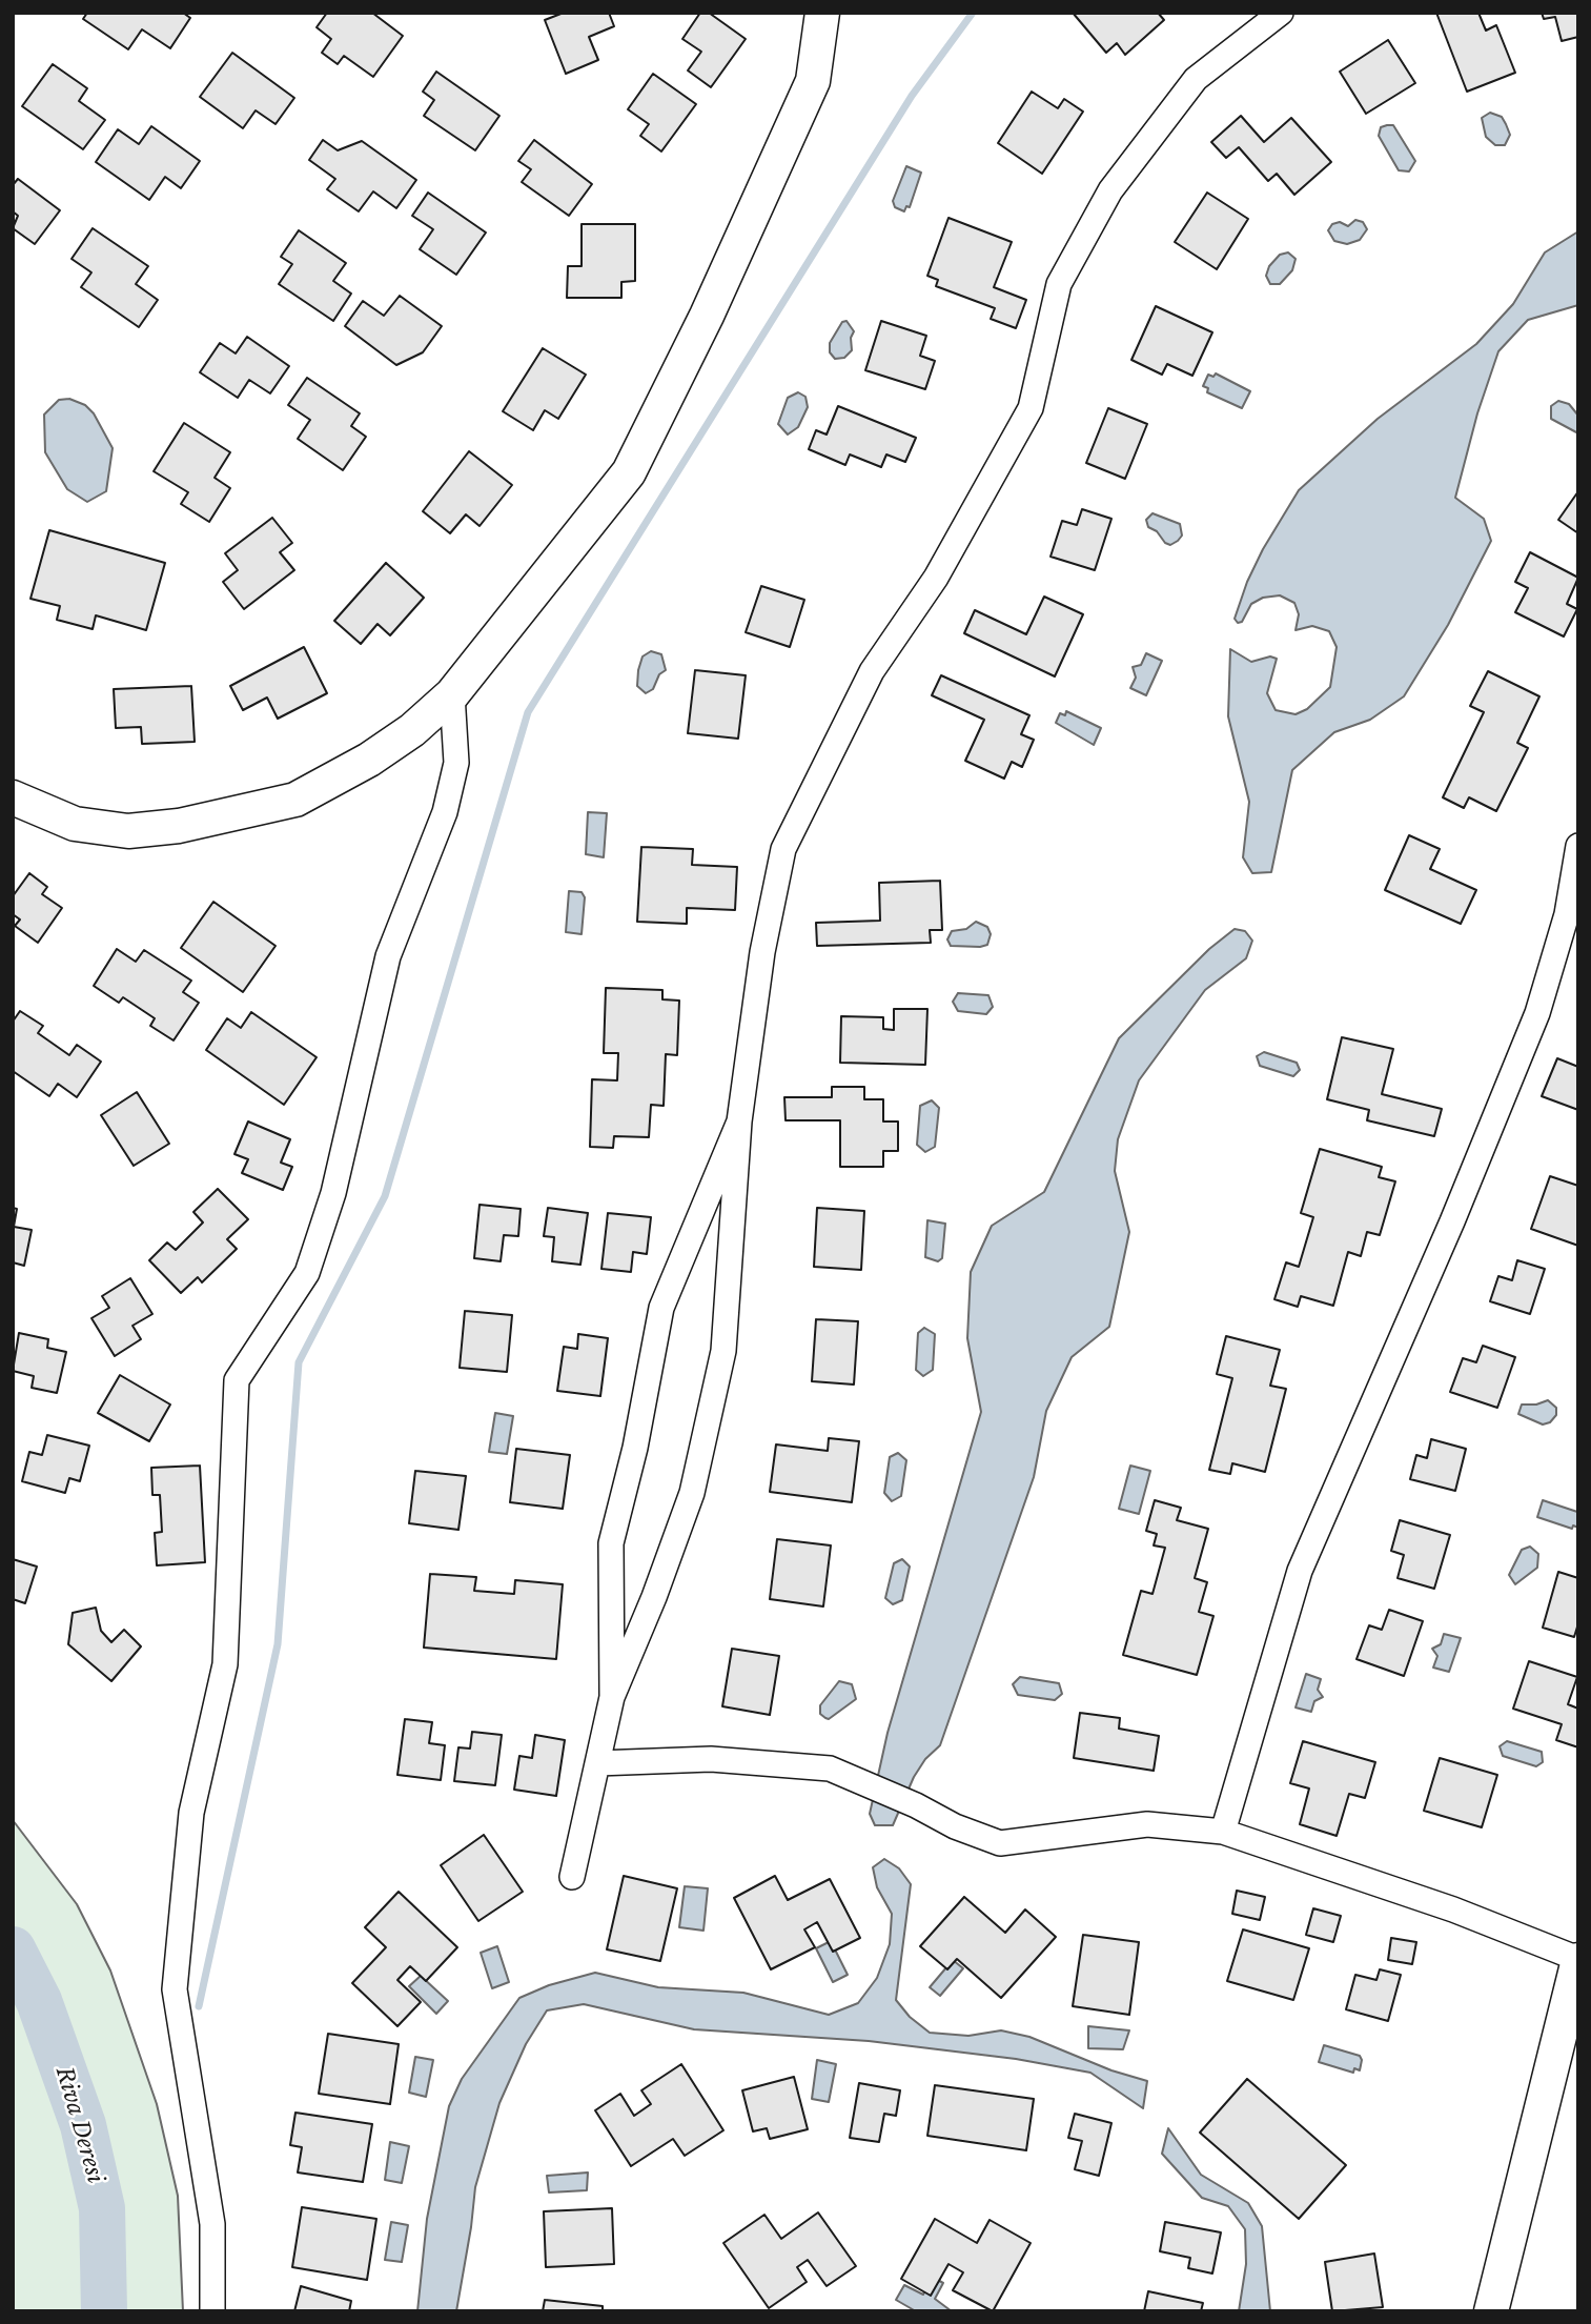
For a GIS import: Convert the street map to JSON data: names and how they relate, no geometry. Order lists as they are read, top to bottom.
{
  "water": ["Riva Deresi"]
}
